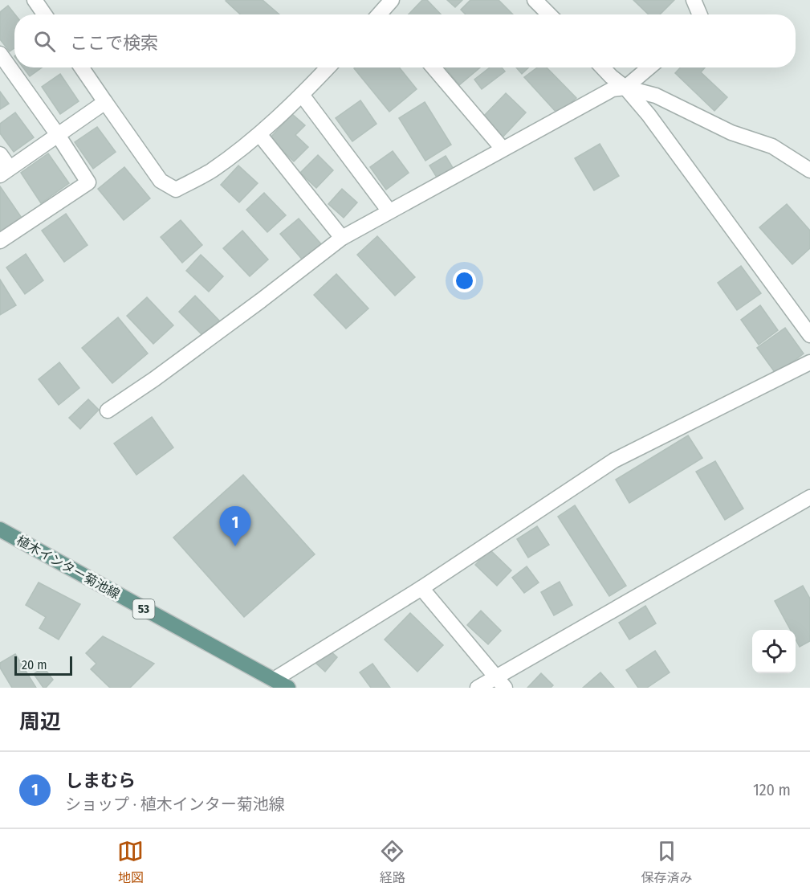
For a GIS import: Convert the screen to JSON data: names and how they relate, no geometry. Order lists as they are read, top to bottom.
{
  "streets": {
    "main road": ["植木インター菊池線", "53"]
  },
  "scale_bar": "20 m",
  "page": {
    "search": "ここで検索",
    "pins": "1",
    "scale": "20 m",
    "heading": "周辺",
    "list": [
      {
        "mark": "1",
        "name": "しまむら",
        "note": "ショップ · 植木インター菊池線",
        "value": "120 m"
      }
    ],
    "nav": ["地図", "経路", "保存済み"]
  }
}
